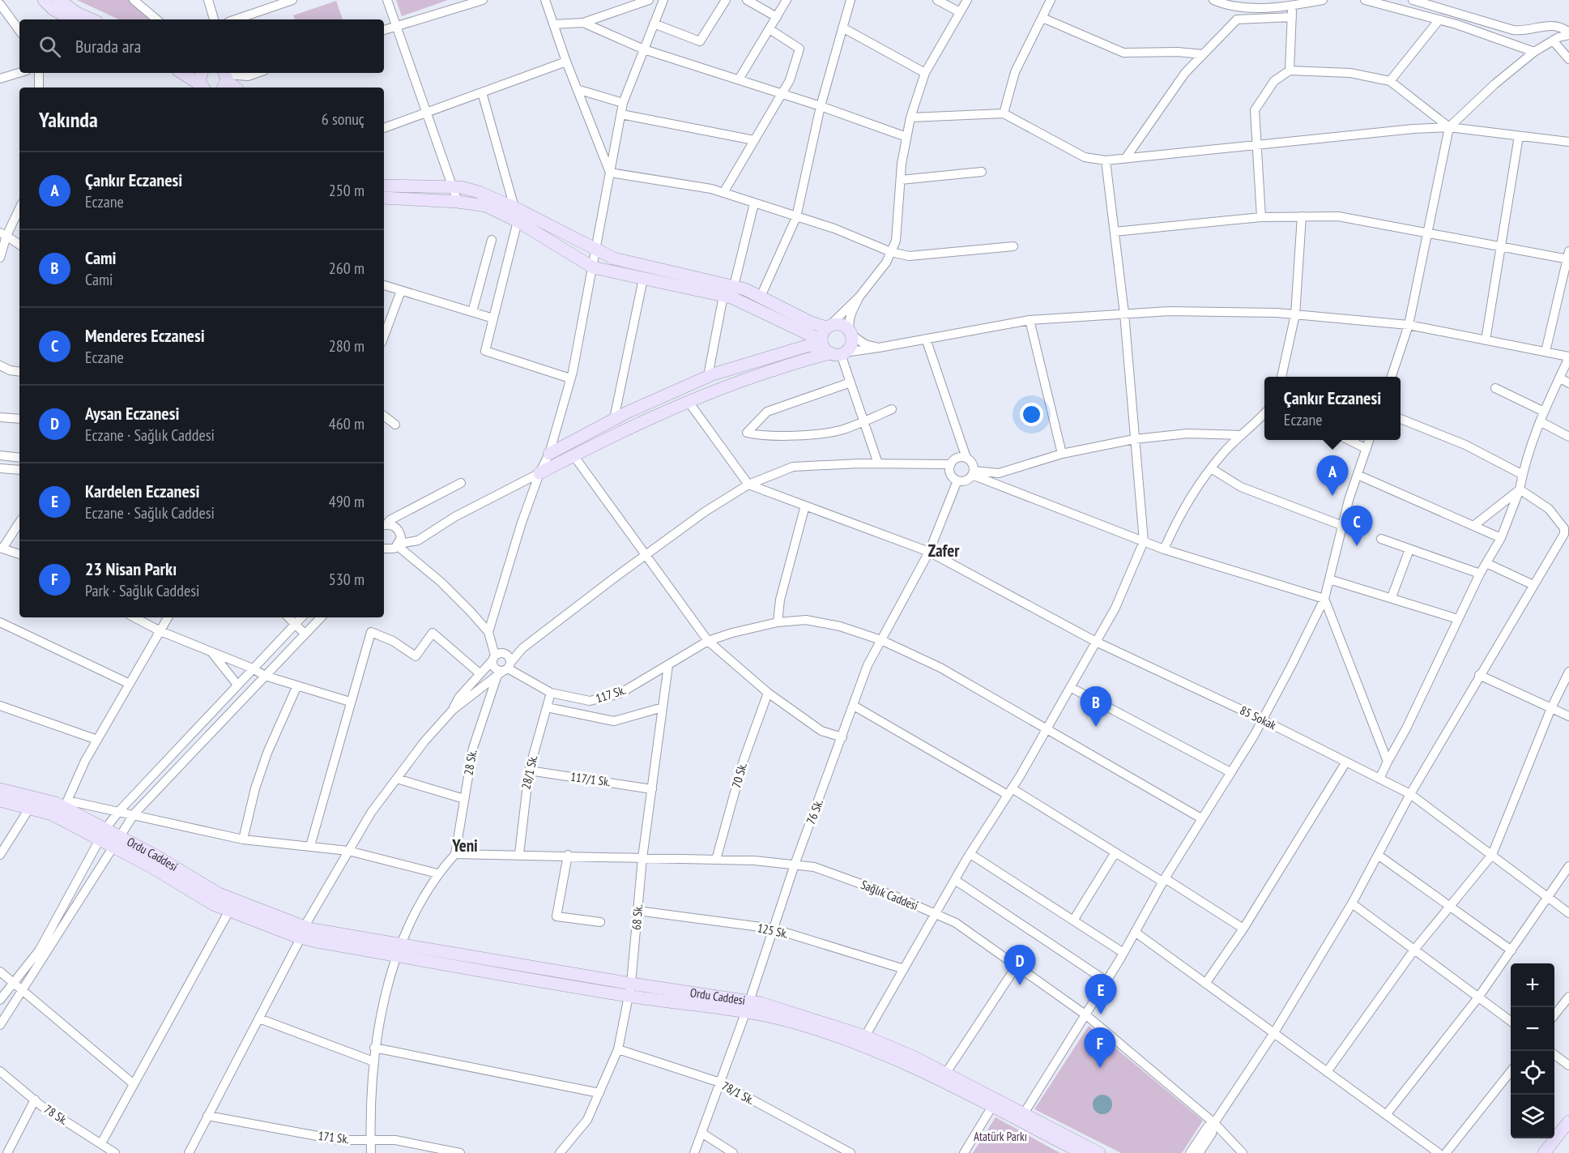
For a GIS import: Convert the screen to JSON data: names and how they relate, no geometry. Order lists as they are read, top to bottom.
{
  "streets": {
    "main road": ["Ordu Caddesi"],
    "street": [
      "117 Sk.",
      "85 Sokak",
      "28 Sk.",
      "28/1 Sk.",
      "70 Sk.",
      "117/1 Sk.",
      "76 Sk.",
      "Sağlık Caddesi",
      "68 Sk.",
      "125 Sk.",
      "78/1 Sk.",
      "78 Sk.",
      "171 Sk."
    ]
  },
  "crossings": [
    ["117 Sk.", "28 Sk."],
    ["117 Sk.", "28/1 Sk."],
    ["117 Sk.", "76 Sk."],
    ["117 Sk.", "68 Sk."],
    ["85 Sokak", "76 Sk."],
    ["28 Sk.", "Sağlık Caddesi"],
    ["28/1 Sk.", "117/1 Sk."],
    ["28/1 Sk.", "Sağlık Caddesi"],
    ["70 Sk.", "Sağlık Caddesi"],
    ["117/1 Sk.", "68 Sk."],
    ["76 Sk.", "Ordu Caddesi"],
    ["76 Sk.", "Sağlık Caddesi"],
    ["76 Sk.", "125 Sk."],
    ["76 Sk.", "78/1 Sk."],
    ["Ordu Caddesi", "68 Sk."],
    ["Sağlık Caddesi", "68 Sk."],
    ["68 Sk.", "125 Sk."],
    ["68 Sk.", "78/1 Sk."]
  ],
  "districts": ["Zafer", "Yeni"],
  "parks": ["Atatürk Parkı"],
  "page": {
    "search": "Burada ara",
    "heading": ["Yakında", "6 sonuç"],
    "list": [
      {
        "mark": "A",
        "name": "Çankır Eczanesi",
        "note": "Eczane",
        "value": "250 m"
      },
      {
        "mark": "B",
        "name": "Cami",
        "note": "Cami",
        "value": "260 m"
      },
      {
        "mark": "C",
        "name": "Menderes Eczanesi",
        "note": "Eczane",
        "value": "280 m"
      },
      {
        "mark": "D",
        "name": "Aysan Eczanesi",
        "note": "Eczane · Sağlık Caddesi",
        "value": "460 m"
      },
      {
        "mark": "E",
        "name": "Kardelen Eczanesi",
        "note": "Eczane · Sağlık Caddesi",
        "value": "490 m"
      },
      {
        "mark": "F",
        "name": "23 Nisan Parkı",
        "note": "Park · Sağlık Caddesi",
        "value": "530 m"
      }
    ],
    "popup": ["Çankır Eczanesi", "Eczane"],
    "pins": [
      "A",
      "C",
      "B",
      "D",
      "E",
      "F"
    ],
    "map_buttons": ["+", "−"]
  }
}
